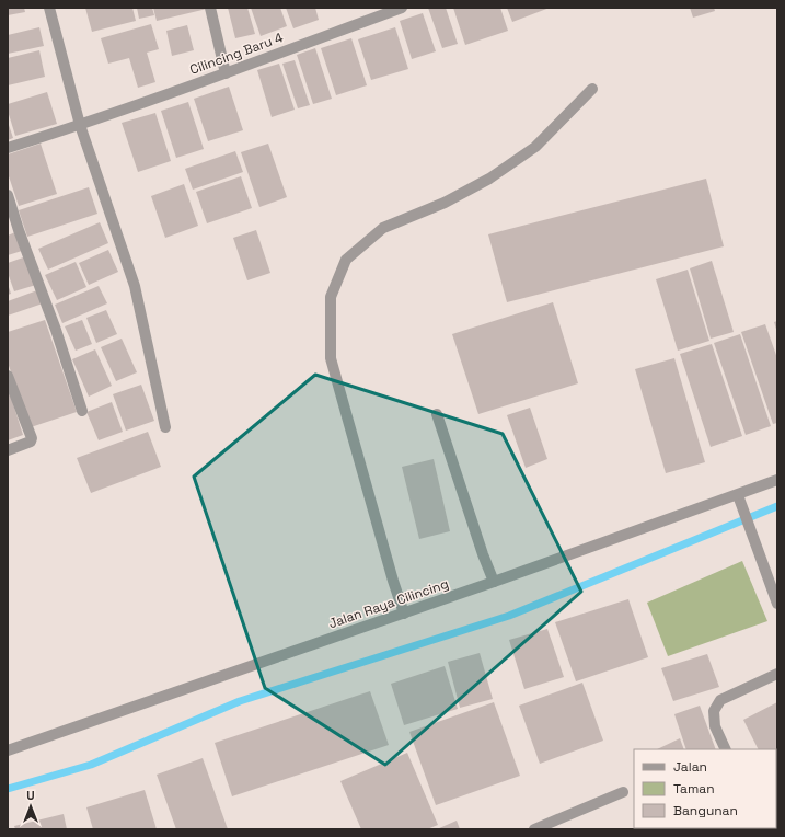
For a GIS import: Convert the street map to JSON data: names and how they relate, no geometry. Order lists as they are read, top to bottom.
{
  "streets": {
    "street": ["Cilincing Baru 4", "Jalan Raya Cilincing"]
  },
  "legend": ["Jalan", "Taman", "Bangunan"],
  "north": "top"
}
